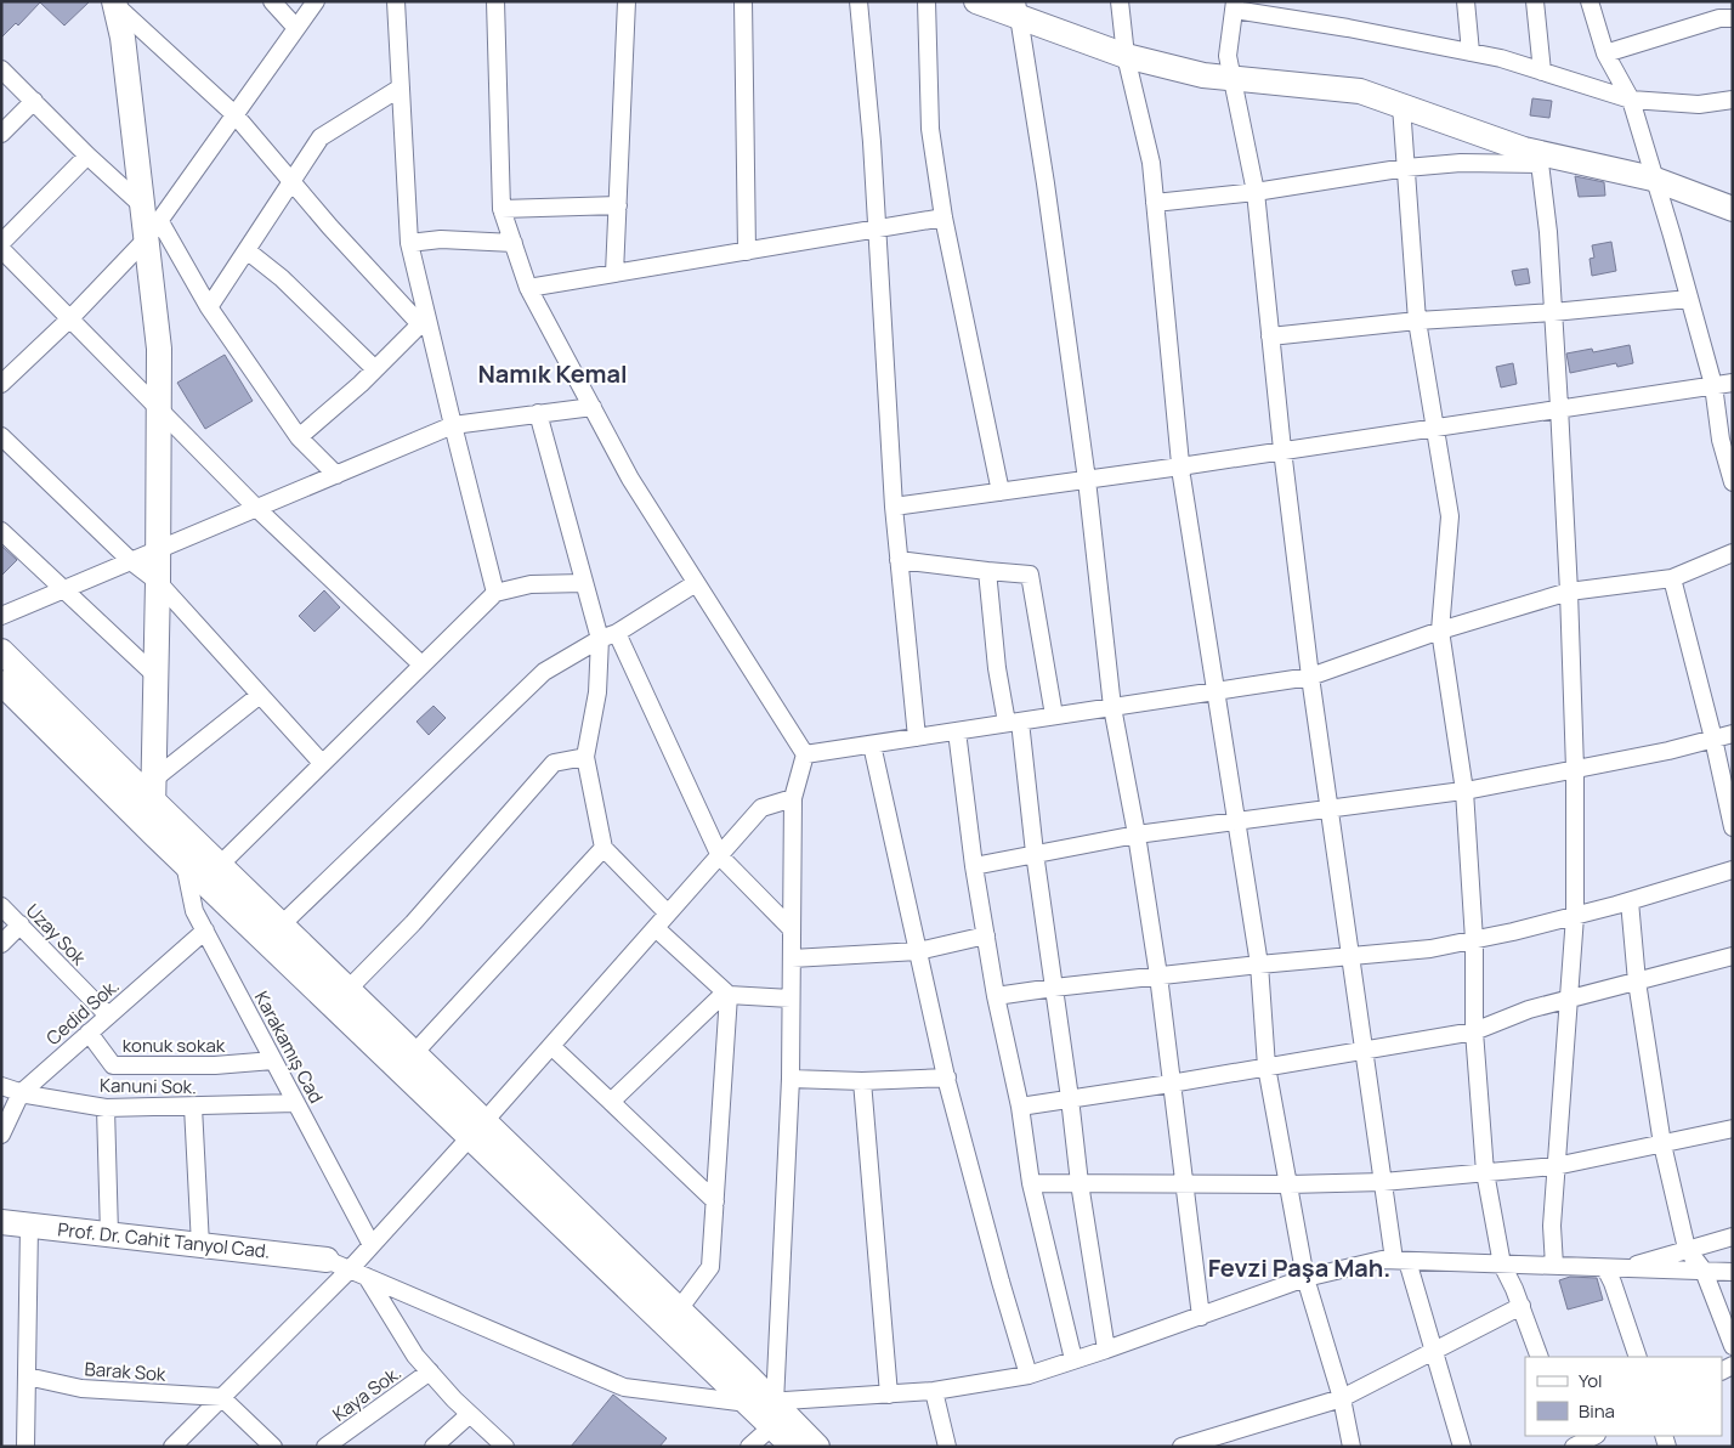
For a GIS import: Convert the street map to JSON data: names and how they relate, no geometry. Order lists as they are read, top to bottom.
{
  "streets": {
    "main road": ["Prof. Dr. Cahit Tanyol Cad."],
    "street": [
      "Uzay Sok",
      "Cedid Sok.",
      "konuk sokak",
      "Karakamış Cad",
      "Kanuni Sok.",
      "Barak Sok",
      "Kaya Sok."
    ]
  },
  "crossings": [
    ["Uzay Sok", "Cedid Sok."],
    ["Cedid Sok.", "konuk sokak"],
    ["Cedid Sok.", "Karakamış Cad"],
    ["Cedid Sok.", "Kanuni Sok."],
    ["konuk sokak", "Karakamış Cad"],
    ["Karakamış Cad", "Kanuni Sok."]
  ],
  "districts": ["Namık Kemal", "Fevzi Paşa Mah."],
  "legend": ["Yol", "Bina"]
}
